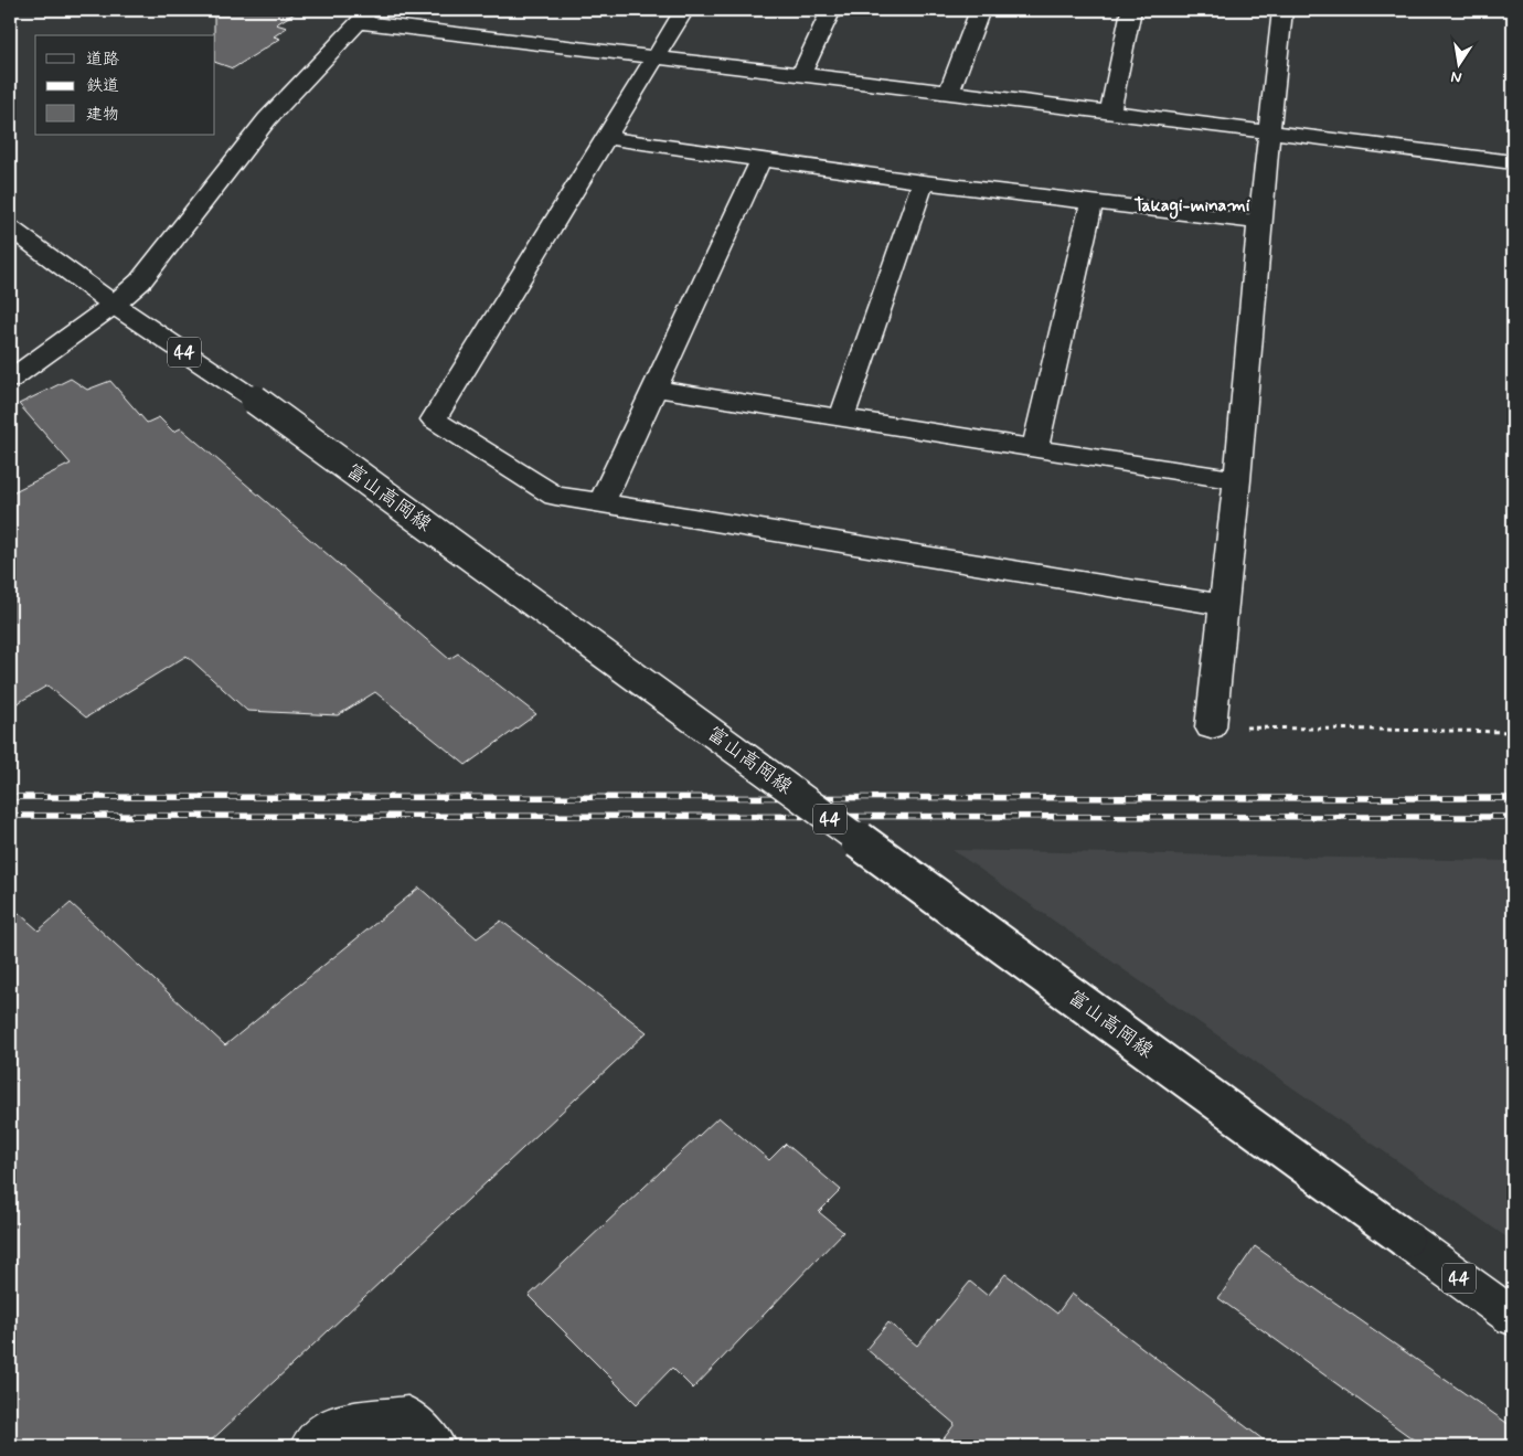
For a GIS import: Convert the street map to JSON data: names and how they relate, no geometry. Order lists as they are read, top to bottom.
{
  "streets": {
    "street": ["44", "富山高岡線"]
  },
  "districts": ["Takagi-minami"],
  "legend": ["道路", "鉄道", "建物"],
  "north": "bottom"
}
